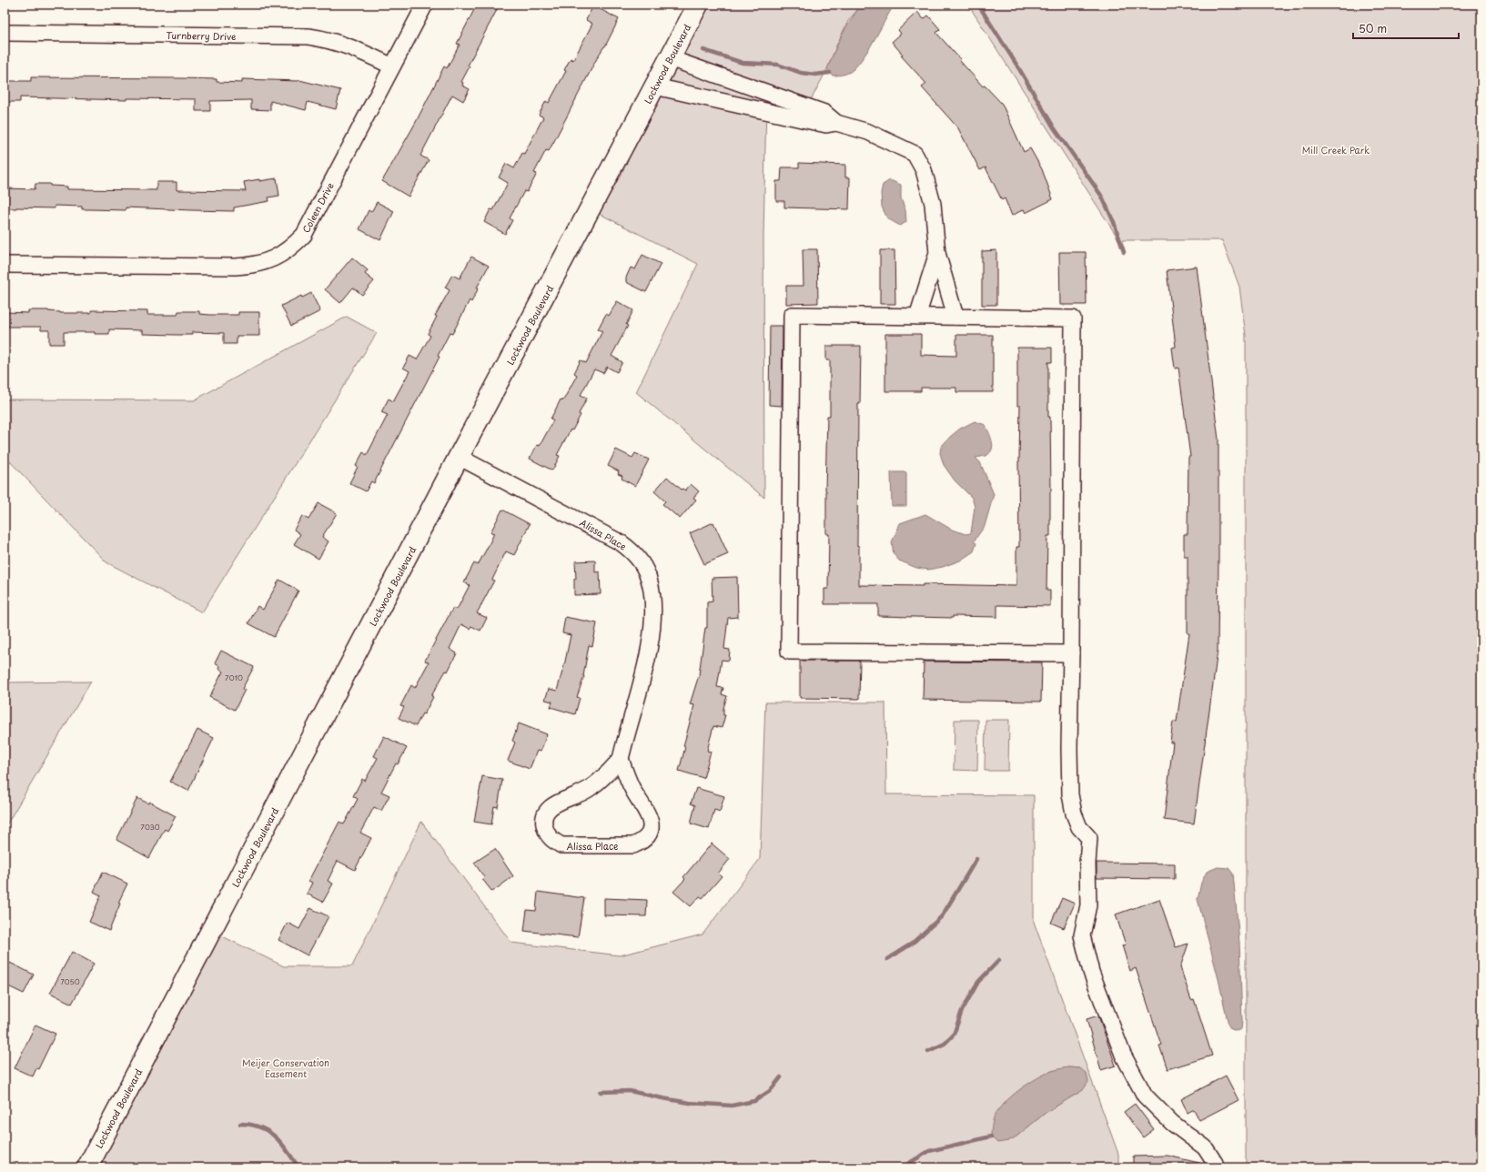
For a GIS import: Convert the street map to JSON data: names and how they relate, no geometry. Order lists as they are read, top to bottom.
{
  "streets": {
    "main road": ["Lockwood Boulevard"],
    "street": ["Turnberry Drive", "Coleen Drive", "Alissa Place"]
  },
  "crossings": [
    ["Turnberry Drive", "Coleen Drive"],
    ["Lockwood Boulevard", "Alissa Place"]
  ],
  "parks": ["Mill Creek Park", "Meijer Conservation Easement"],
  "house_numbers": ["7010", "7030", "7050"],
  "scale_bar": "50 m"
}
